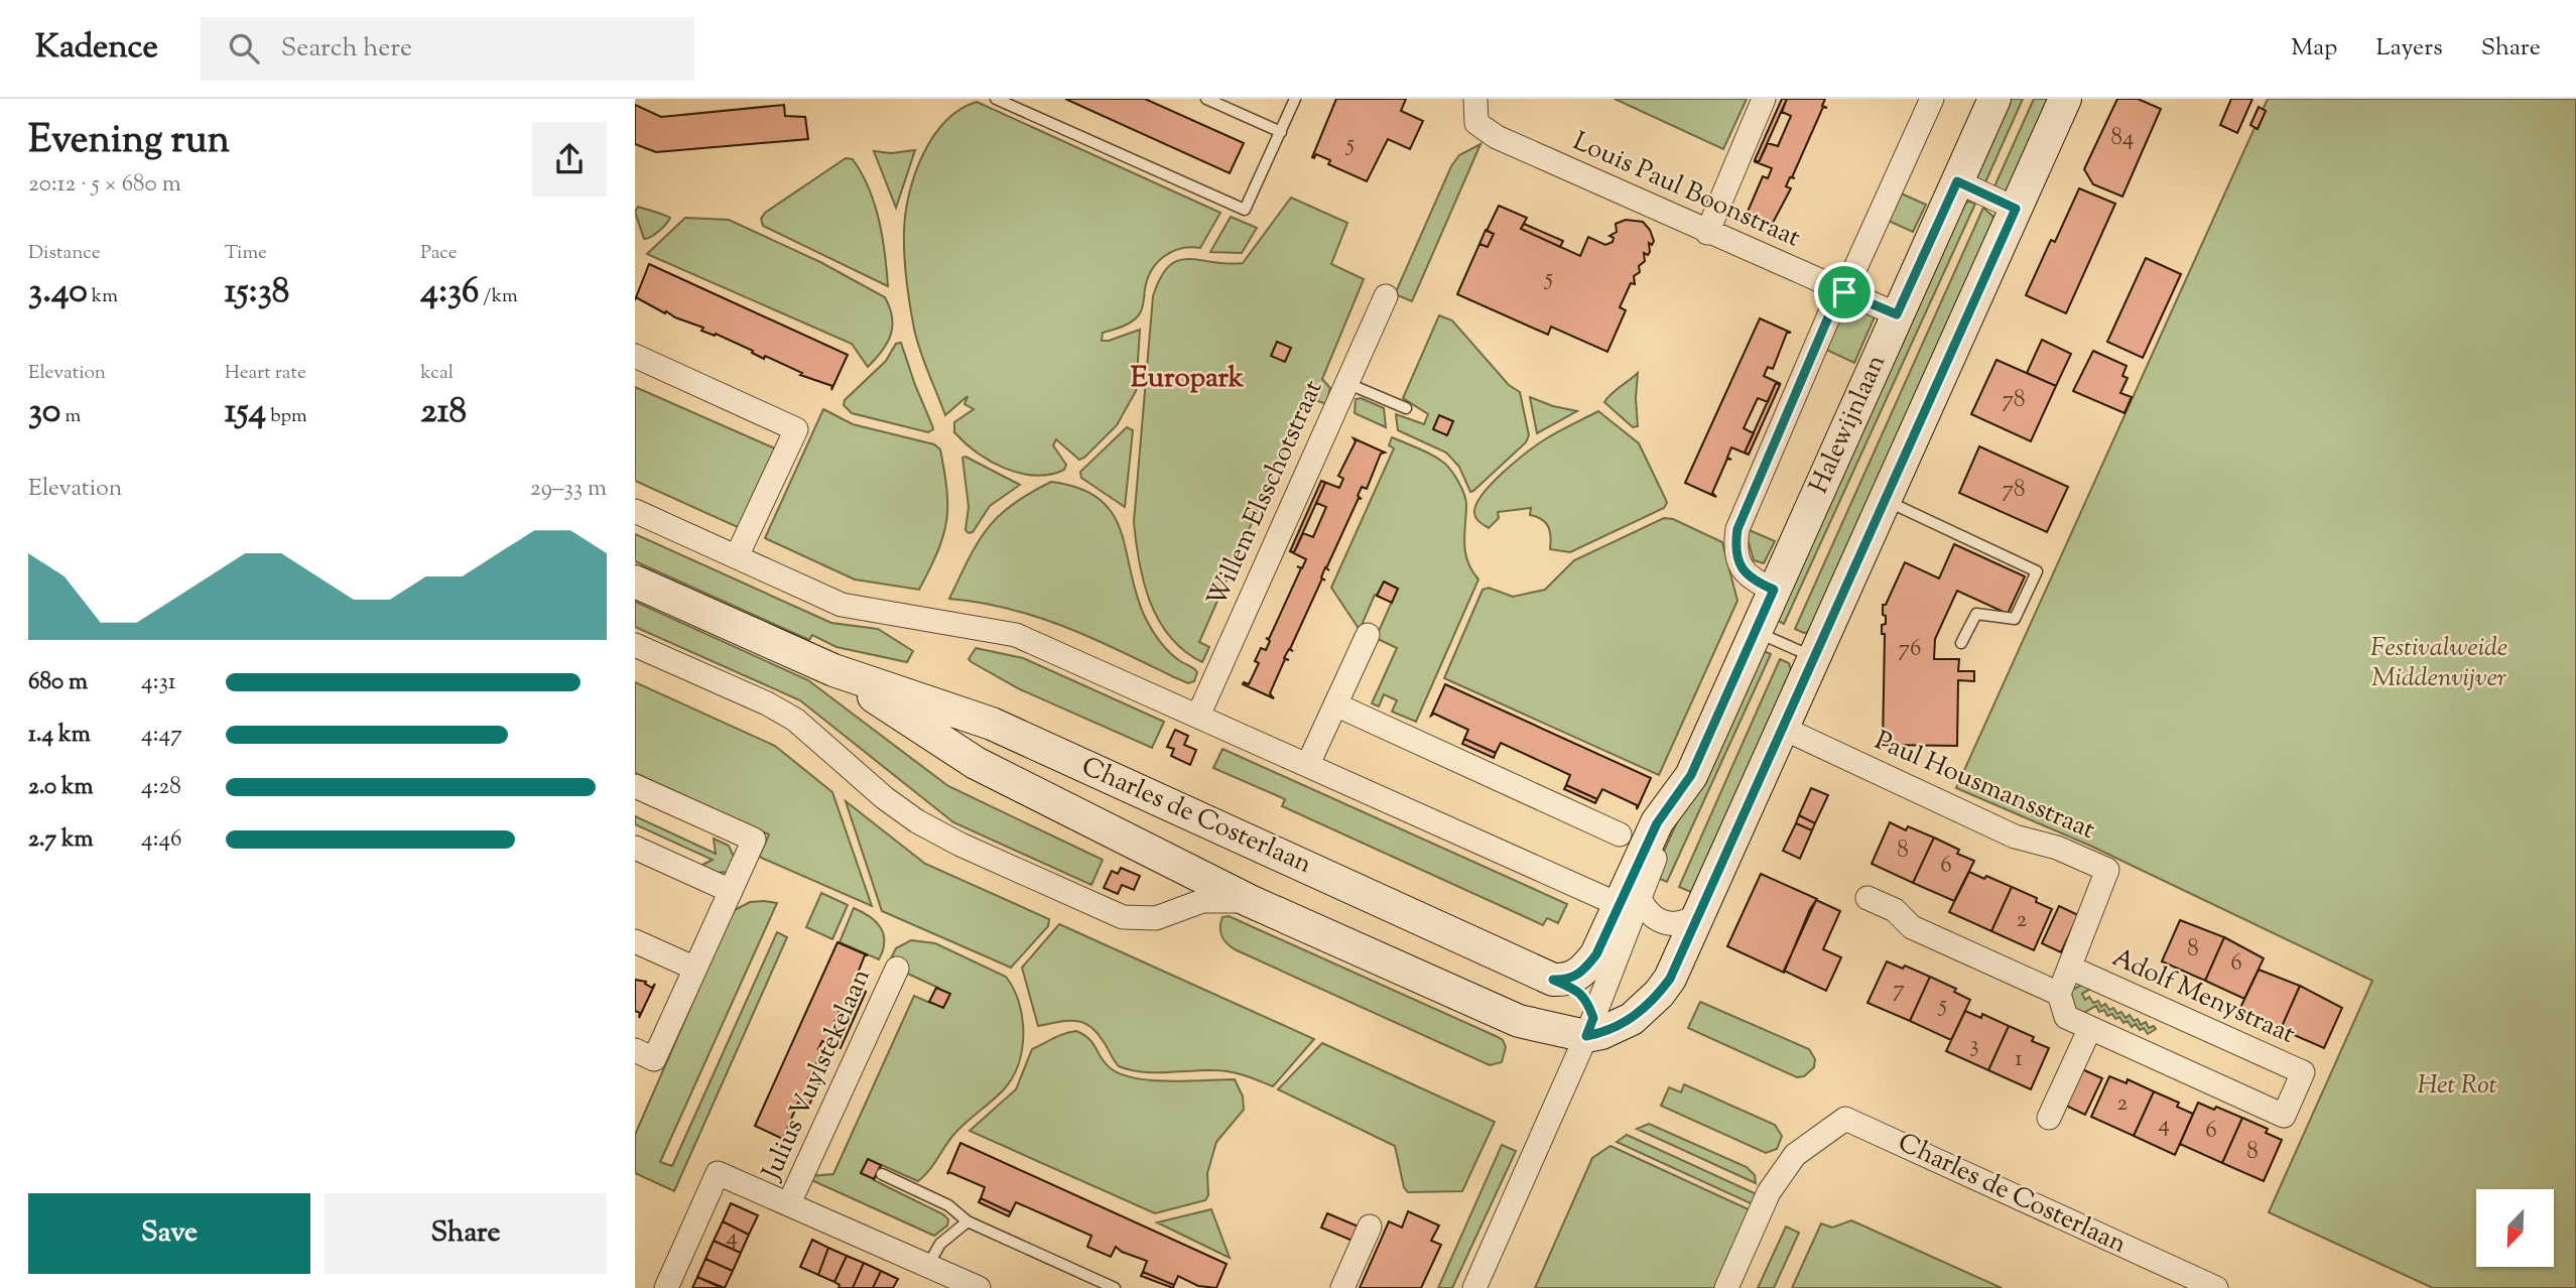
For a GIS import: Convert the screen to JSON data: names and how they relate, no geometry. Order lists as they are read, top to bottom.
{
  "streets": {
    "main road": ["Halewijnlaan", "Charles de Costerlaan"],
    "street": [
      "Louis Paul Boonstraat",
      "Willem Elsschotstraat",
      "Paul Housmansstraat",
      "Adolf Menystraat",
      "Julius Vuylstekelaan"
    ]
  },
  "crossings": [
    ["Louis Paul Boonstraat", "Halewijnlaan"],
    ["Paul Housmansstraat", "Adolf Menystraat"]
  ],
  "districts": ["Europark"],
  "parks": ["Festivalweide Middenvijver", "Het Rot"],
  "house_numbers": [
    "84",
    "5",
    "5",
    "78",
    "78",
    "76",
    "8",
    "6",
    "2",
    "8",
    "6",
    "7",
    "5",
    "3",
    "1",
    "2",
    "4",
    "6",
    "8",
    "4"
  ],
  "north": "bottom left",
  "page": {
    "header": "Kadence",
    "search": "Search here",
    "nav": ["Map", "Layers", "Share"],
    "heading": ["Evening run", "20:12 · 5 × 680 m"],
    "stats": [
      ["Distance", "3.40 km"],
      ["Time", "15:38"],
      ["Pace", "4:36 /km"],
      ["Elevation", "30 m"],
      ["Heart rate", "154 bpm"],
      ["kcal", "218"]
    ],
    "chart": ["Elevation", "29–33 m"],
    "list": [
      {
        "name": "680 m",
        "note": "4:31"
      },
      {
        "name": "1.4 km",
        "note": "4:47"
      },
      {
        "name": "2.0 km",
        "note": "4:28"
      },
      {
        "name": "2.7 km",
        "note": "4:46"
      }
    ],
    "buttons": ["Save", "Share"]
  }
}
